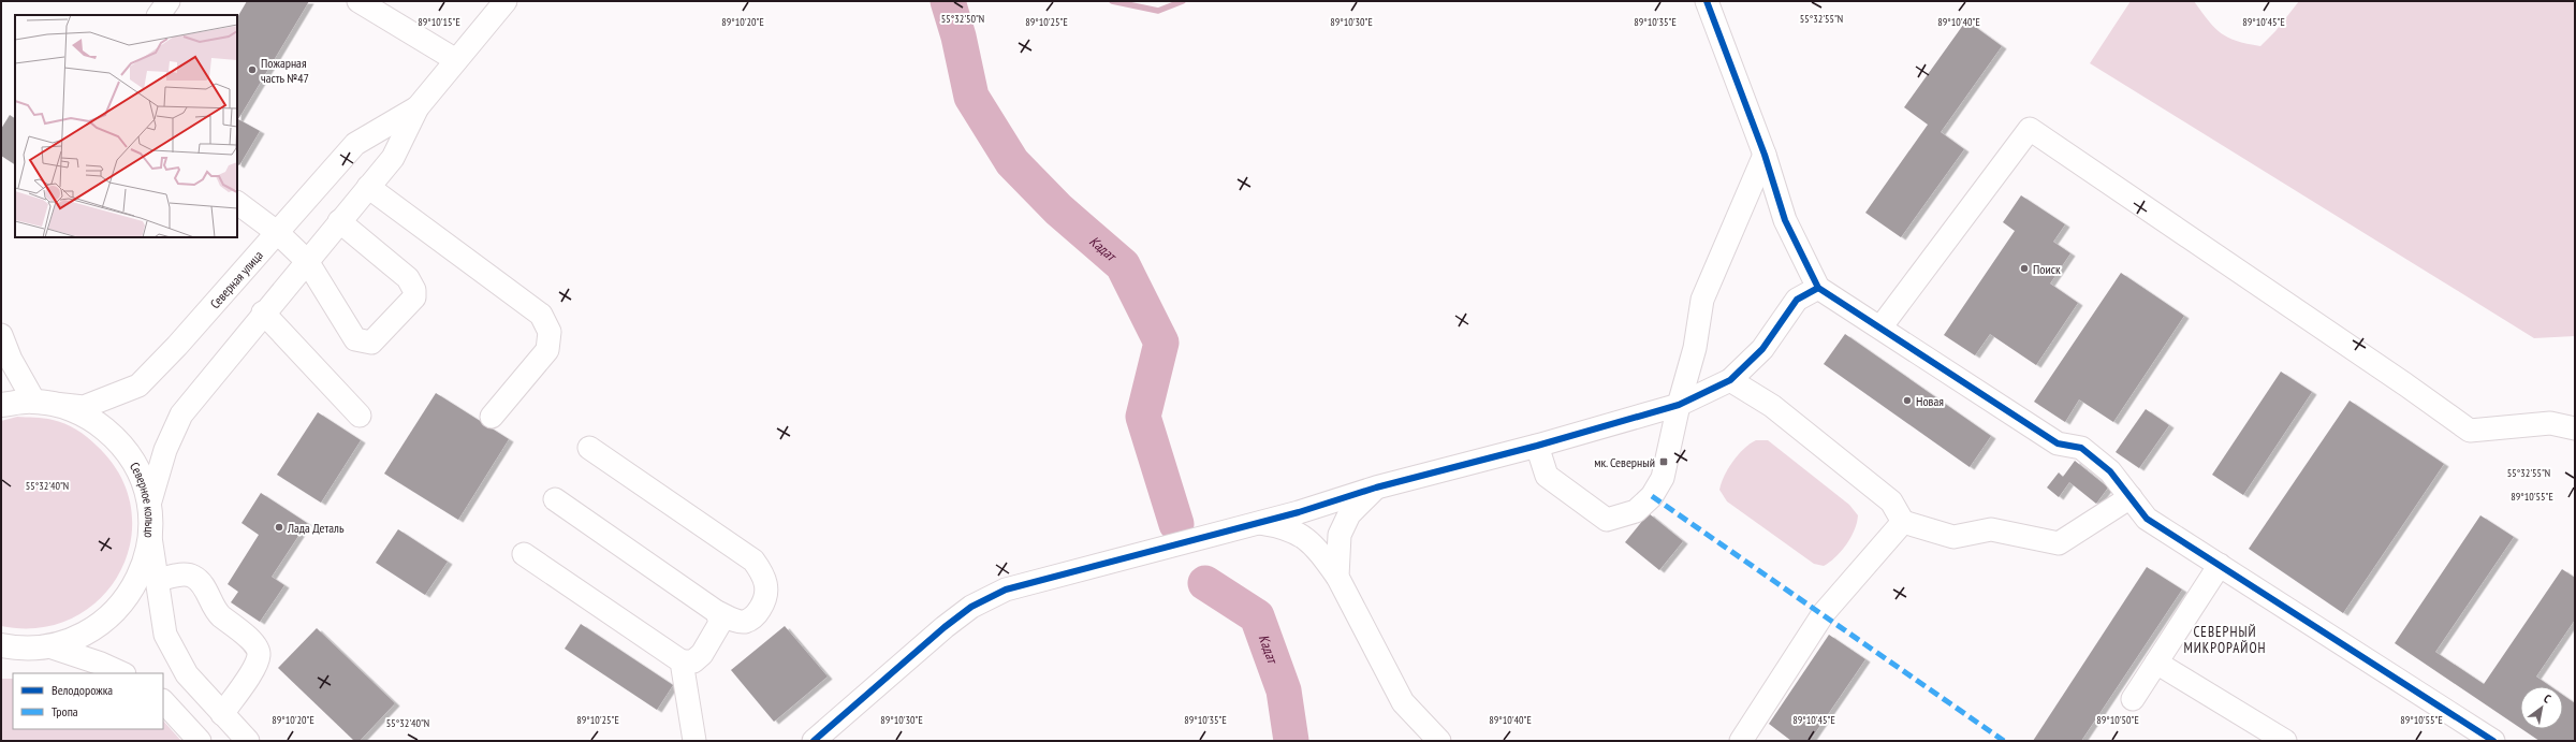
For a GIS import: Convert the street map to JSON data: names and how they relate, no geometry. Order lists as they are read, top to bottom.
{
  "streets": {
    "main road": ["Северное кольцо"],
    "street": ["Северная улица"]
  },
  "crossings": [
    ["Северная улица", "Северное кольцо"]
  ],
  "districts": ["СЕВЕРНЫЙ МИКРОРАЙОН"],
  "water": ["Кадат"],
  "places": {
    "other": [
      "Пожарная часть №47",
      "Поиск",
      "Новая",
      "Лада Деталь"
    ],
    "transit": ["мк. Северный"]
  },
  "legend": ["Велодорожка", "Тропа"],
  "north": "top right",
  "coordinates": [
    "55°32'55\"N",
    "55°32'50\"N",
    "89°10'15\"E",
    "89°10'20\"E",
    "89°10'25\"E",
    "89°10'30\"E",
    "89°10'35\"E",
    "89°10'40\"E",
    "89°10'45\"E",
    "55°32'40\"N",
    "89°10'55\"E",
    "89°10'50\"E"
  ]
}
